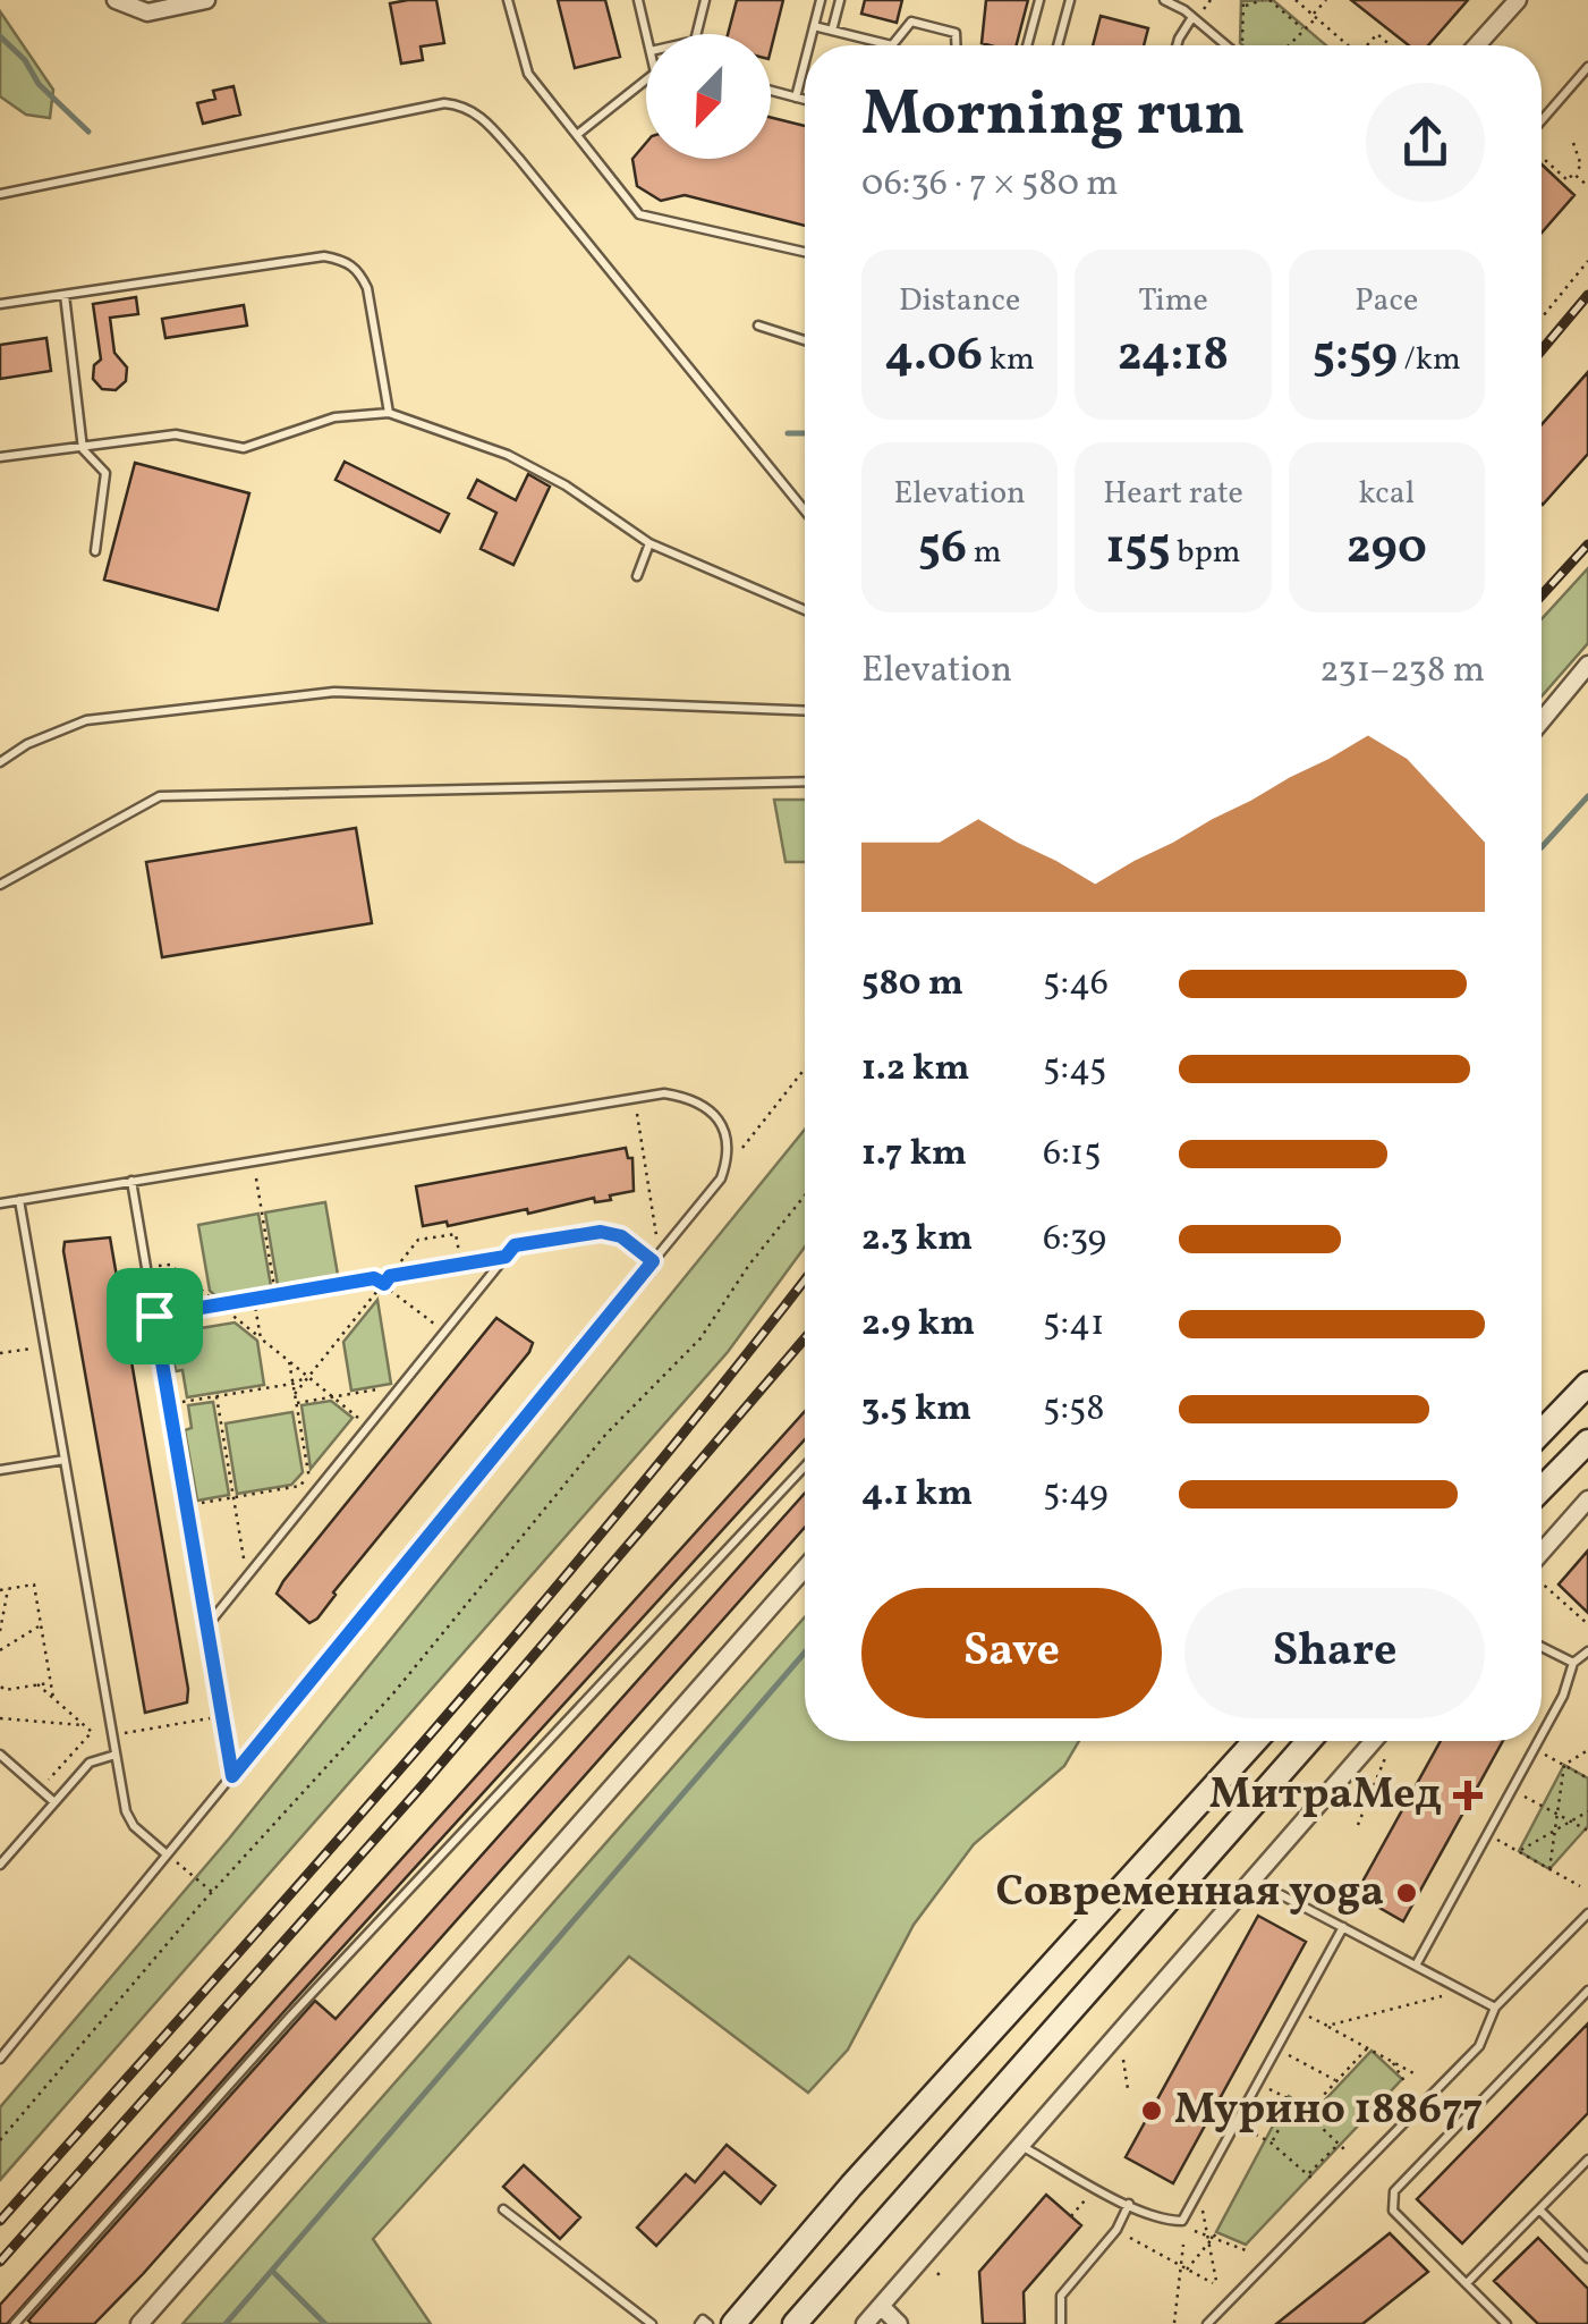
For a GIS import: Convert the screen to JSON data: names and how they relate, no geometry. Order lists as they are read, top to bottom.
{
  "places": {
    "health": ["МитраМед"],
    "other": ["Современная yoga", "Мурино 188677"]
  },
  "north": "bottom left",
  "page": {
    "heading": ["Morning run", "06:36 · 7 × 580 m"],
    "stats": [
      ["Distance", "4.06 km"],
      ["Time", "24:18"],
      ["Pace", "5:59 /km"],
      ["Elevation", "56 m"],
      ["Heart rate", "155 bpm"],
      ["kcal", "290"]
    ],
    "chart": ["Elevation", "231–238 m"],
    "list": [
      {
        "name": "580 m",
        "note": "5:46"
      },
      {
        "name": "1.2 km",
        "note": "5:45"
      },
      {
        "name": "1.7 km",
        "note": "6:15"
      },
      {
        "name": "2.3 km",
        "note": "6:39"
      },
      {
        "name": "2.9 km",
        "note": "5:41"
      },
      {
        "name": "3.5 km",
        "note": "5:58"
      },
      {
        "name": "4.1 km",
        "note": "5:49"
      }
    ],
    "buttons": ["Save", "Share"]
  }
}
